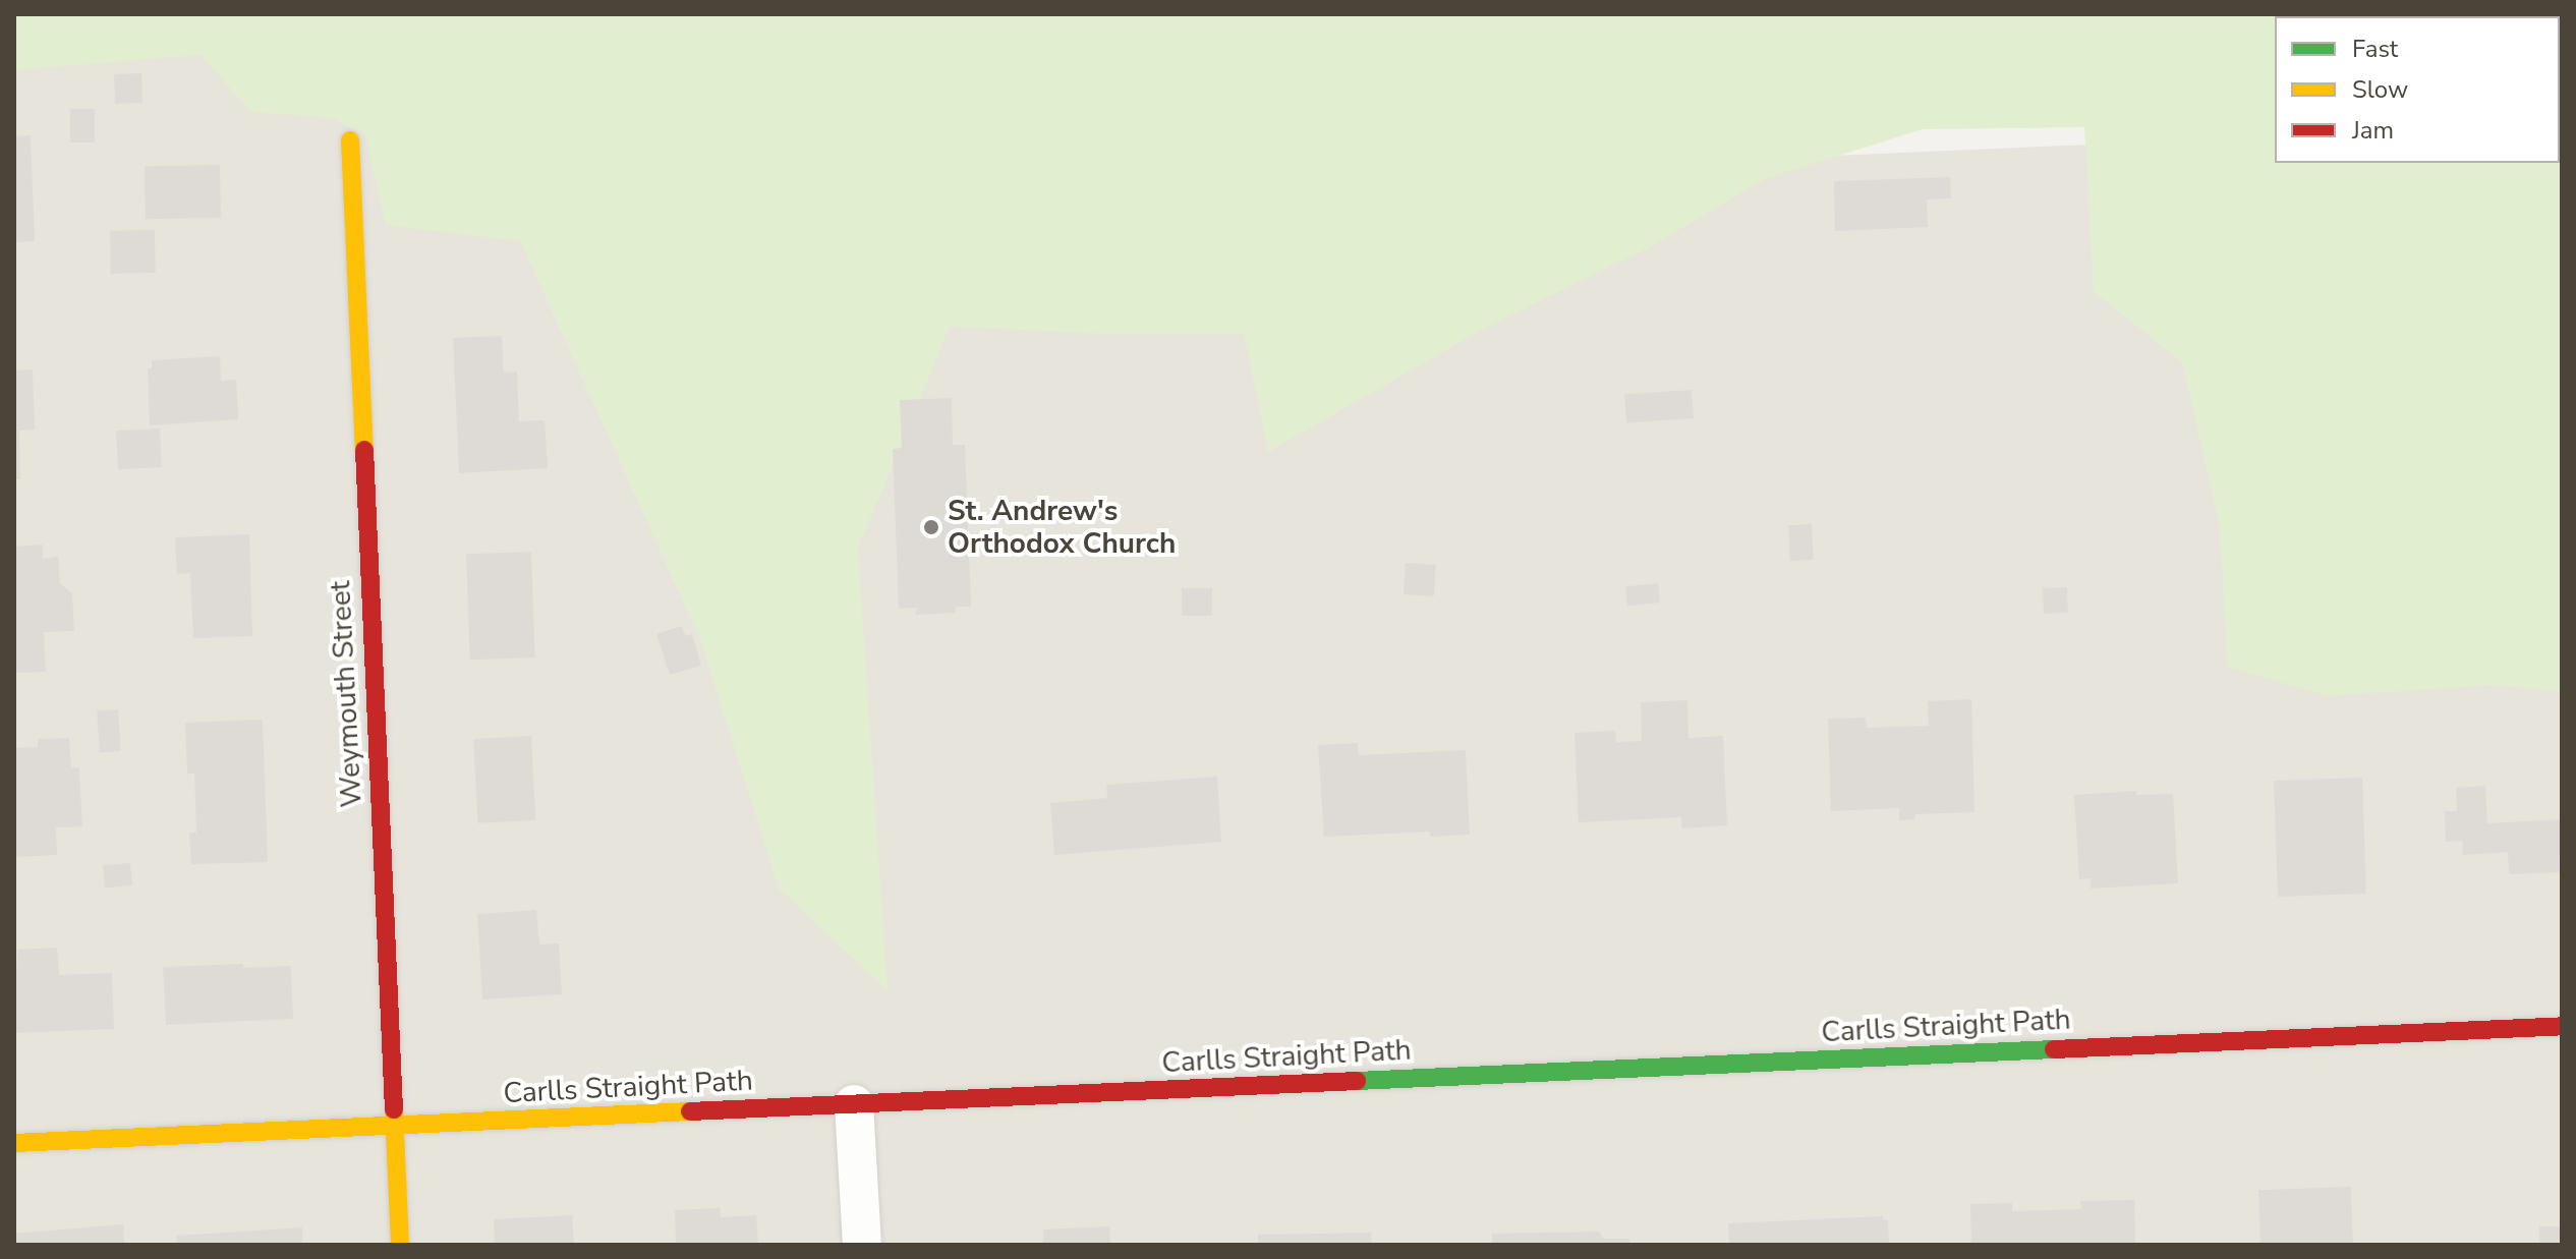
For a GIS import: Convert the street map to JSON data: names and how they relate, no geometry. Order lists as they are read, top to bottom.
{
  "streets": {
    "street": ["Weymouth Street", "Carlls Straight Path"]
  },
  "crossings": [
    ["Weymouth Street", "Carlls Straight Path"]
  ],
  "places": ["St. Andrew's Orthodox Church"],
  "legend": ["Fast", "Slow", "Jam"]
}
